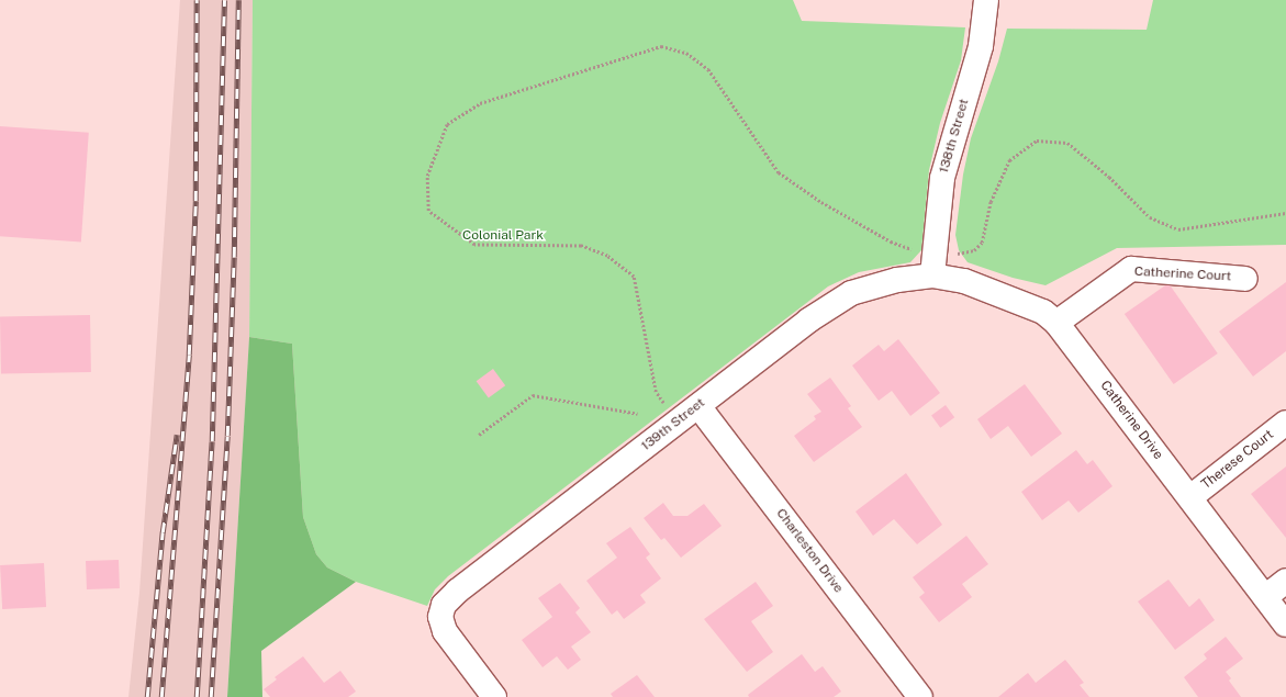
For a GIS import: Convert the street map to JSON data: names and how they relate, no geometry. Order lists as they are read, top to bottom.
{
  "streets": {
    "street": [
      "138th Street",
      "Catherine Court",
      "Catherine Drive",
      "139th Street",
      "Therese Court",
      "Charleston Drive"
    ]
  },
  "crossings": [
    ["138th Street", "Catherine Drive"],
    ["138th Street", "139th Street"],
    ["Catherine Court", "Catherine Drive"],
    ["Catherine Drive", "139th Street"],
    ["Catherine Drive", "Therese Court"],
    ["139th Street", "Charleston Drive"]
  ],
  "parks": ["Colonial Park"]
}
